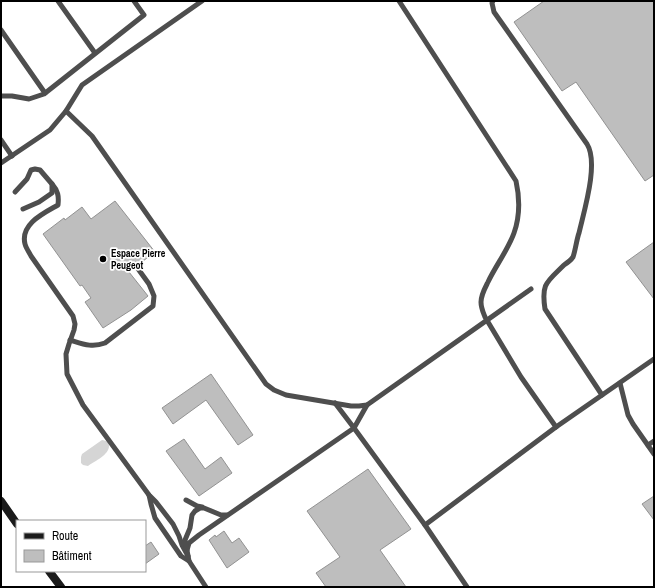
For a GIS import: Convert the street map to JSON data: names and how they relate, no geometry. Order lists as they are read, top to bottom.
{
  "places": ["Espace Pierre Peugeot"],
  "legend": ["Route", "Bâtiment"]
}
